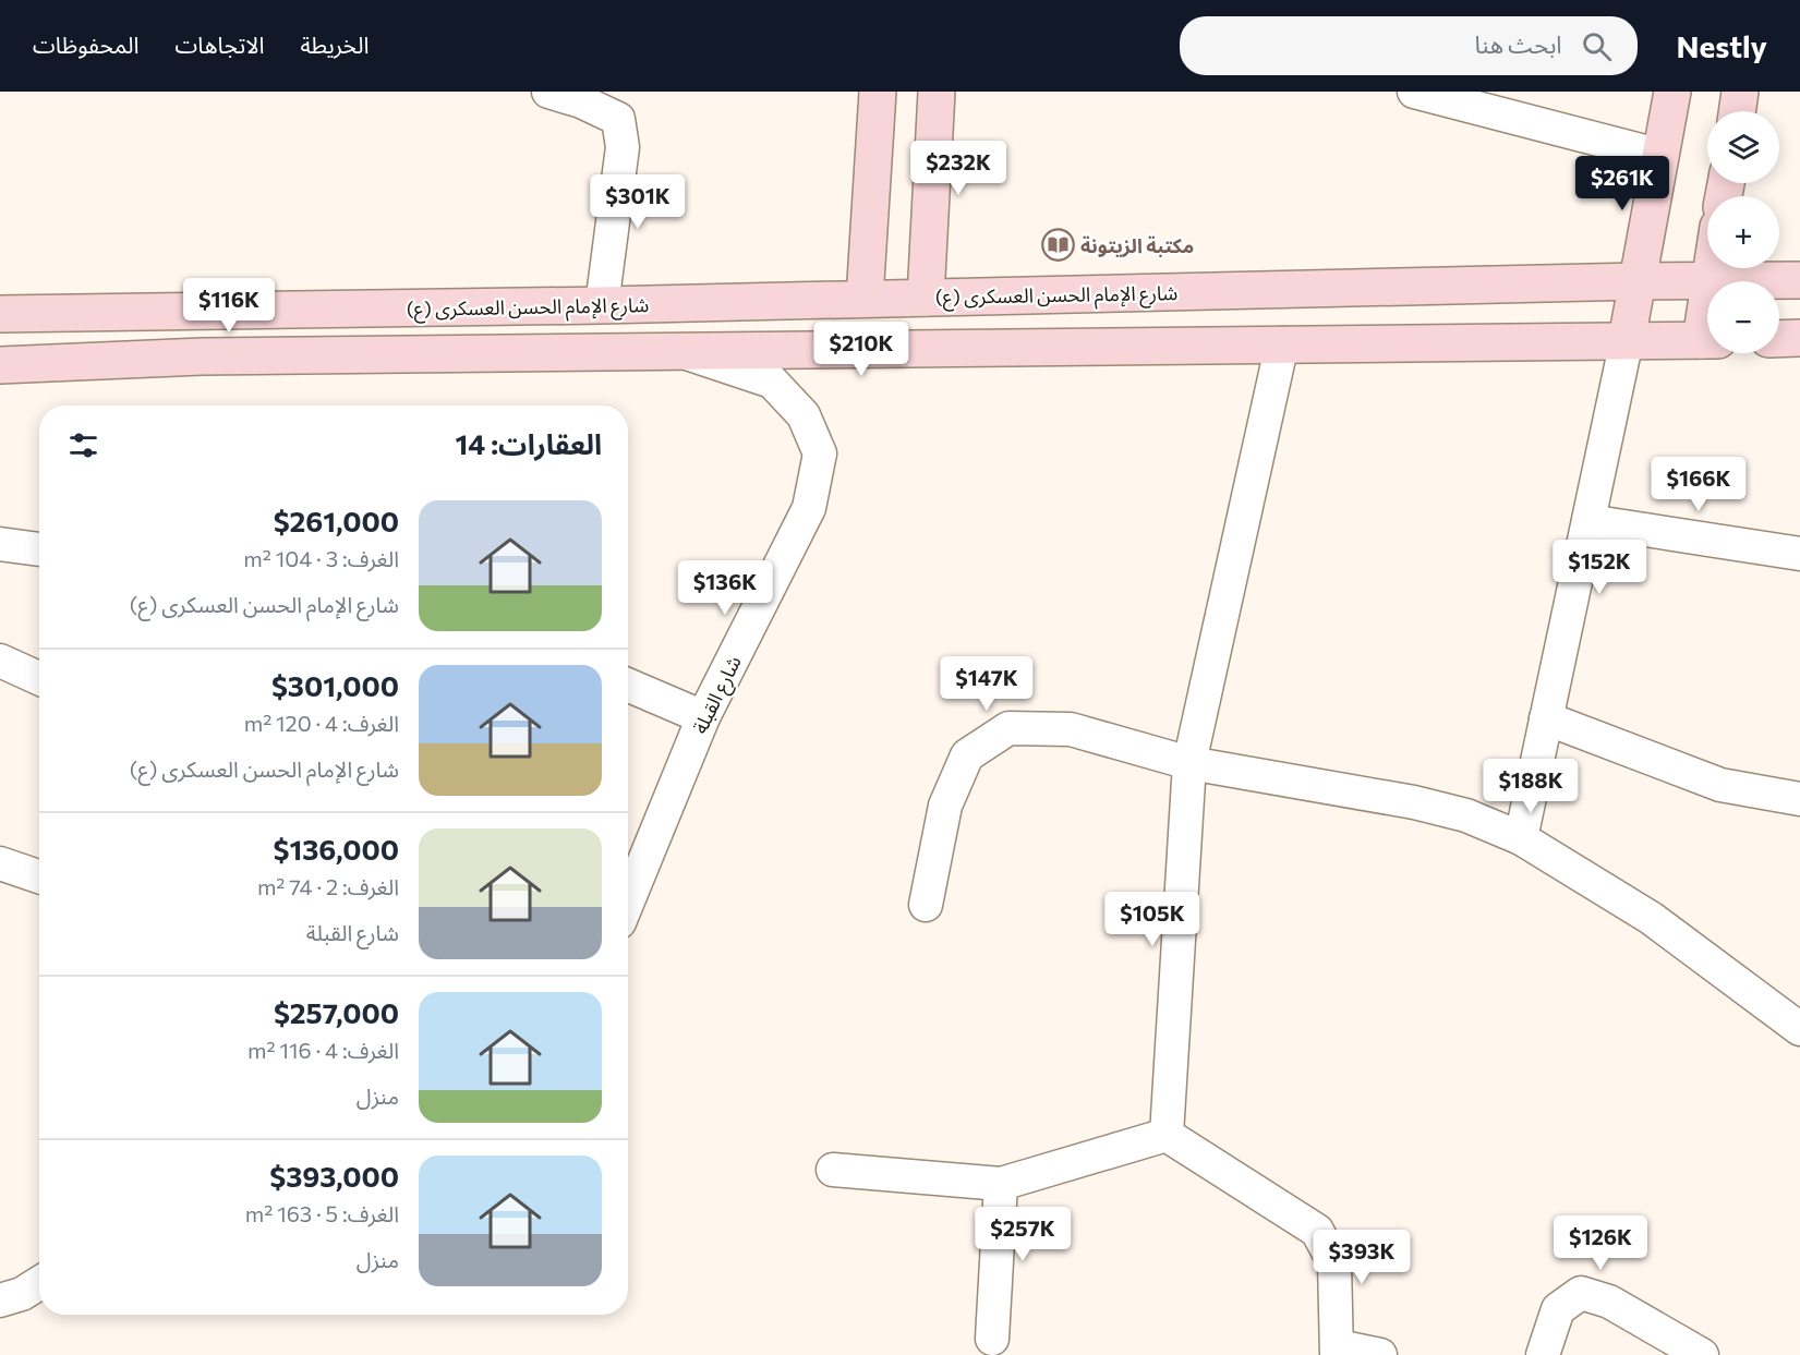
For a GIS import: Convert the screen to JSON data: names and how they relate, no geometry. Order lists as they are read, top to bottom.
{
  "streets": {
    "main road": ["شارع الإمام الحسن العسکری (ع)"],
    "street": ["شارع القبلة"]
  },
  "places": {
    "library": ["مكتبة الزيتونة"]
  },
  "page": {
    "header": "Nestly",
    "search": "ابحث هنا",
    "nav": ["الخريطة", "الاتجاهات", "المحفوظات"],
    "map_buttons": ["+", "−"],
    "price": [
      "$232K",
      "$261K",
      "$301K",
      "$116K",
      "$210K",
      "$166K",
      "$152K",
      "$136K",
      "$147K",
      "$188K",
      "$105K",
      "$257K",
      "$126K",
      "$393K"
    ],
    "heading": "العقارات: 14",
    "list": [
      {
        "name": "$261,000",
        "note": "الغرف: 3 · 104 m² · شارع الإمام الحسن العسکری (ع)"
      },
      {
        "name": "$301,000",
        "note": "الغرف: 4 · 120 m² · شارع الإمام الحسن العسکری (ع)"
      },
      {
        "name": "$136,000",
        "note": "الغرف: 2 · 74 m² · شارع القبلة"
      },
      {
        "name": "$257,000",
        "note": "الغرف: 4 · 116 m² · منزل"
      },
      {
        "name": "$393,000",
        "note": "الغرف: 5 · 163 m² · منزل"
      }
    ]
  }
}
